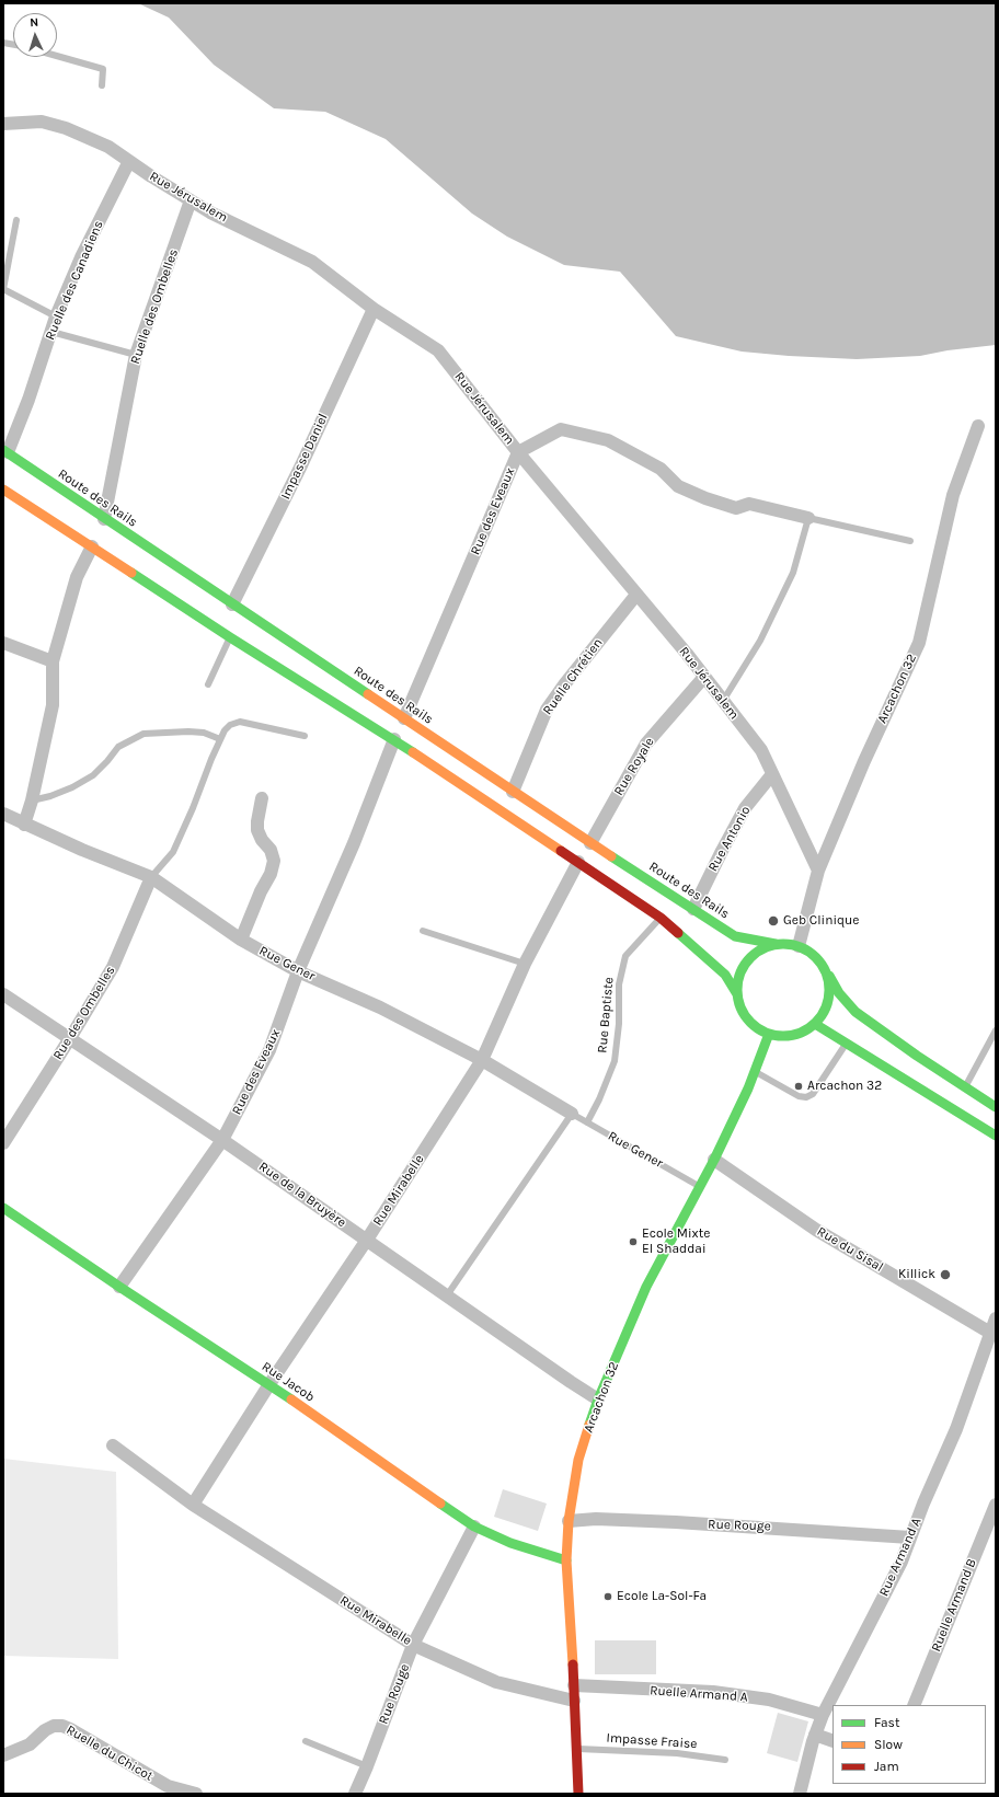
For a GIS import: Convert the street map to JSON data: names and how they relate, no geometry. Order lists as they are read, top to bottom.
{
  "streets": {
    "main road": ["Route des Rails", "Arcachon 32", "Rue Jacob"],
    "street": [
      "Rue Jérusalem",
      "Ruelle des Canadiens",
      "Ruelle des Ombelles",
      "Impasse Daniel",
      "Rue des Eveaux",
      "Ruelle Chrétien",
      "Rue Royale",
      "Rue Antonio",
      "Rue Gener",
      "Rue des Ombelles",
      "Rue Mirabelle",
      "Rue de la Bruyère",
      "Rue du Sisal",
      "Rue Rouge",
      "Rue Armand A",
      "Ruelle Armand B",
      "Ruelle Armand A",
      "Ruelle du Chicot"
    ],
    "lane": ["Rue Baptiste", "Impasse Fraise"]
  },
  "crossings": [
    ["Rue Jérusalem", "Ruelle des Canadiens"],
    ["Rue Jérusalem", "Ruelle des Ombelles"],
    ["Rue Jérusalem", "Impasse Daniel"],
    ["Rue Jérusalem", "Rue des Eveaux"],
    ["Rue Jérusalem", "Ruelle Chrétien"],
    ["Rue Jérusalem", "Arcachon 32"],
    ["Rue Jérusalem", "Rue Royale"],
    ["Rue Jérusalem", "Rue Antonio"],
    ["Ruelle des Canadiens", "Route des Rails"],
    ["Ruelle des Ombelles", "Route des Rails"],
    ["Impasse Daniel", "Route des Rails"],
    ["Route des Rails", "Rue des Eveaux"],
    ["Route des Rails", "Ruelle Chrétien"],
    ["Route des Rails", "Arcachon 32"],
    ["Route des Rails", "Rue Royale"],
    ["Route des Rails", "Rue Antonio"],
    ["Rue des Eveaux", "Rue Gener"],
    ["Rue des Eveaux", "Rue de la Bruyère"],
    ["Rue des Eveaux", "Rue Jacob"],
    ["Arcachon 32", "Rue Gener"],
    ["Arcachon 32", "Rue Mirabelle"],
    ["Arcachon 32", "Rue de la Bruyère"],
    ["Arcachon 32", "Rue du Sisal"],
    ["Arcachon 32", "Rue Jacob"],
    ["Arcachon 32", "Rue Rouge"],
    ["Arcachon 32", "Ruelle Armand A"],
    ["Arcachon 32", "Impasse Fraise"],
    ["Rue Gener", "Rue des Ombelles"],
    ["Rue Gener", "Rue Baptiste"],
    ["Rue Gener", "Rue Mirabelle"],
    ["Rue des Ombelles", "Rue de la Bruyère"],
    ["Rue Mirabelle", "Rue de la Bruyère"],
    ["Rue Mirabelle", "Rue Jacob"],
    ["Rue Mirabelle", "Rue Rouge"],
    ["Rue du Sisal", "Rue Armand A"],
    ["Rue Jacob", "Rue Rouge"],
    ["Rue Rouge", "Rue Armand A"],
    ["Rue Armand A", "Ruelle Armand A"]
  ],
  "places": [
    "Geb Clinique",
    "Arcachon 32",
    "Ecole Mixte El Shaddai",
    "Killick",
    "Ecole La-Sol-Fa"
  ],
  "legend": ["Fast", "Slow", "Jam"],
  "north": "top"
}
